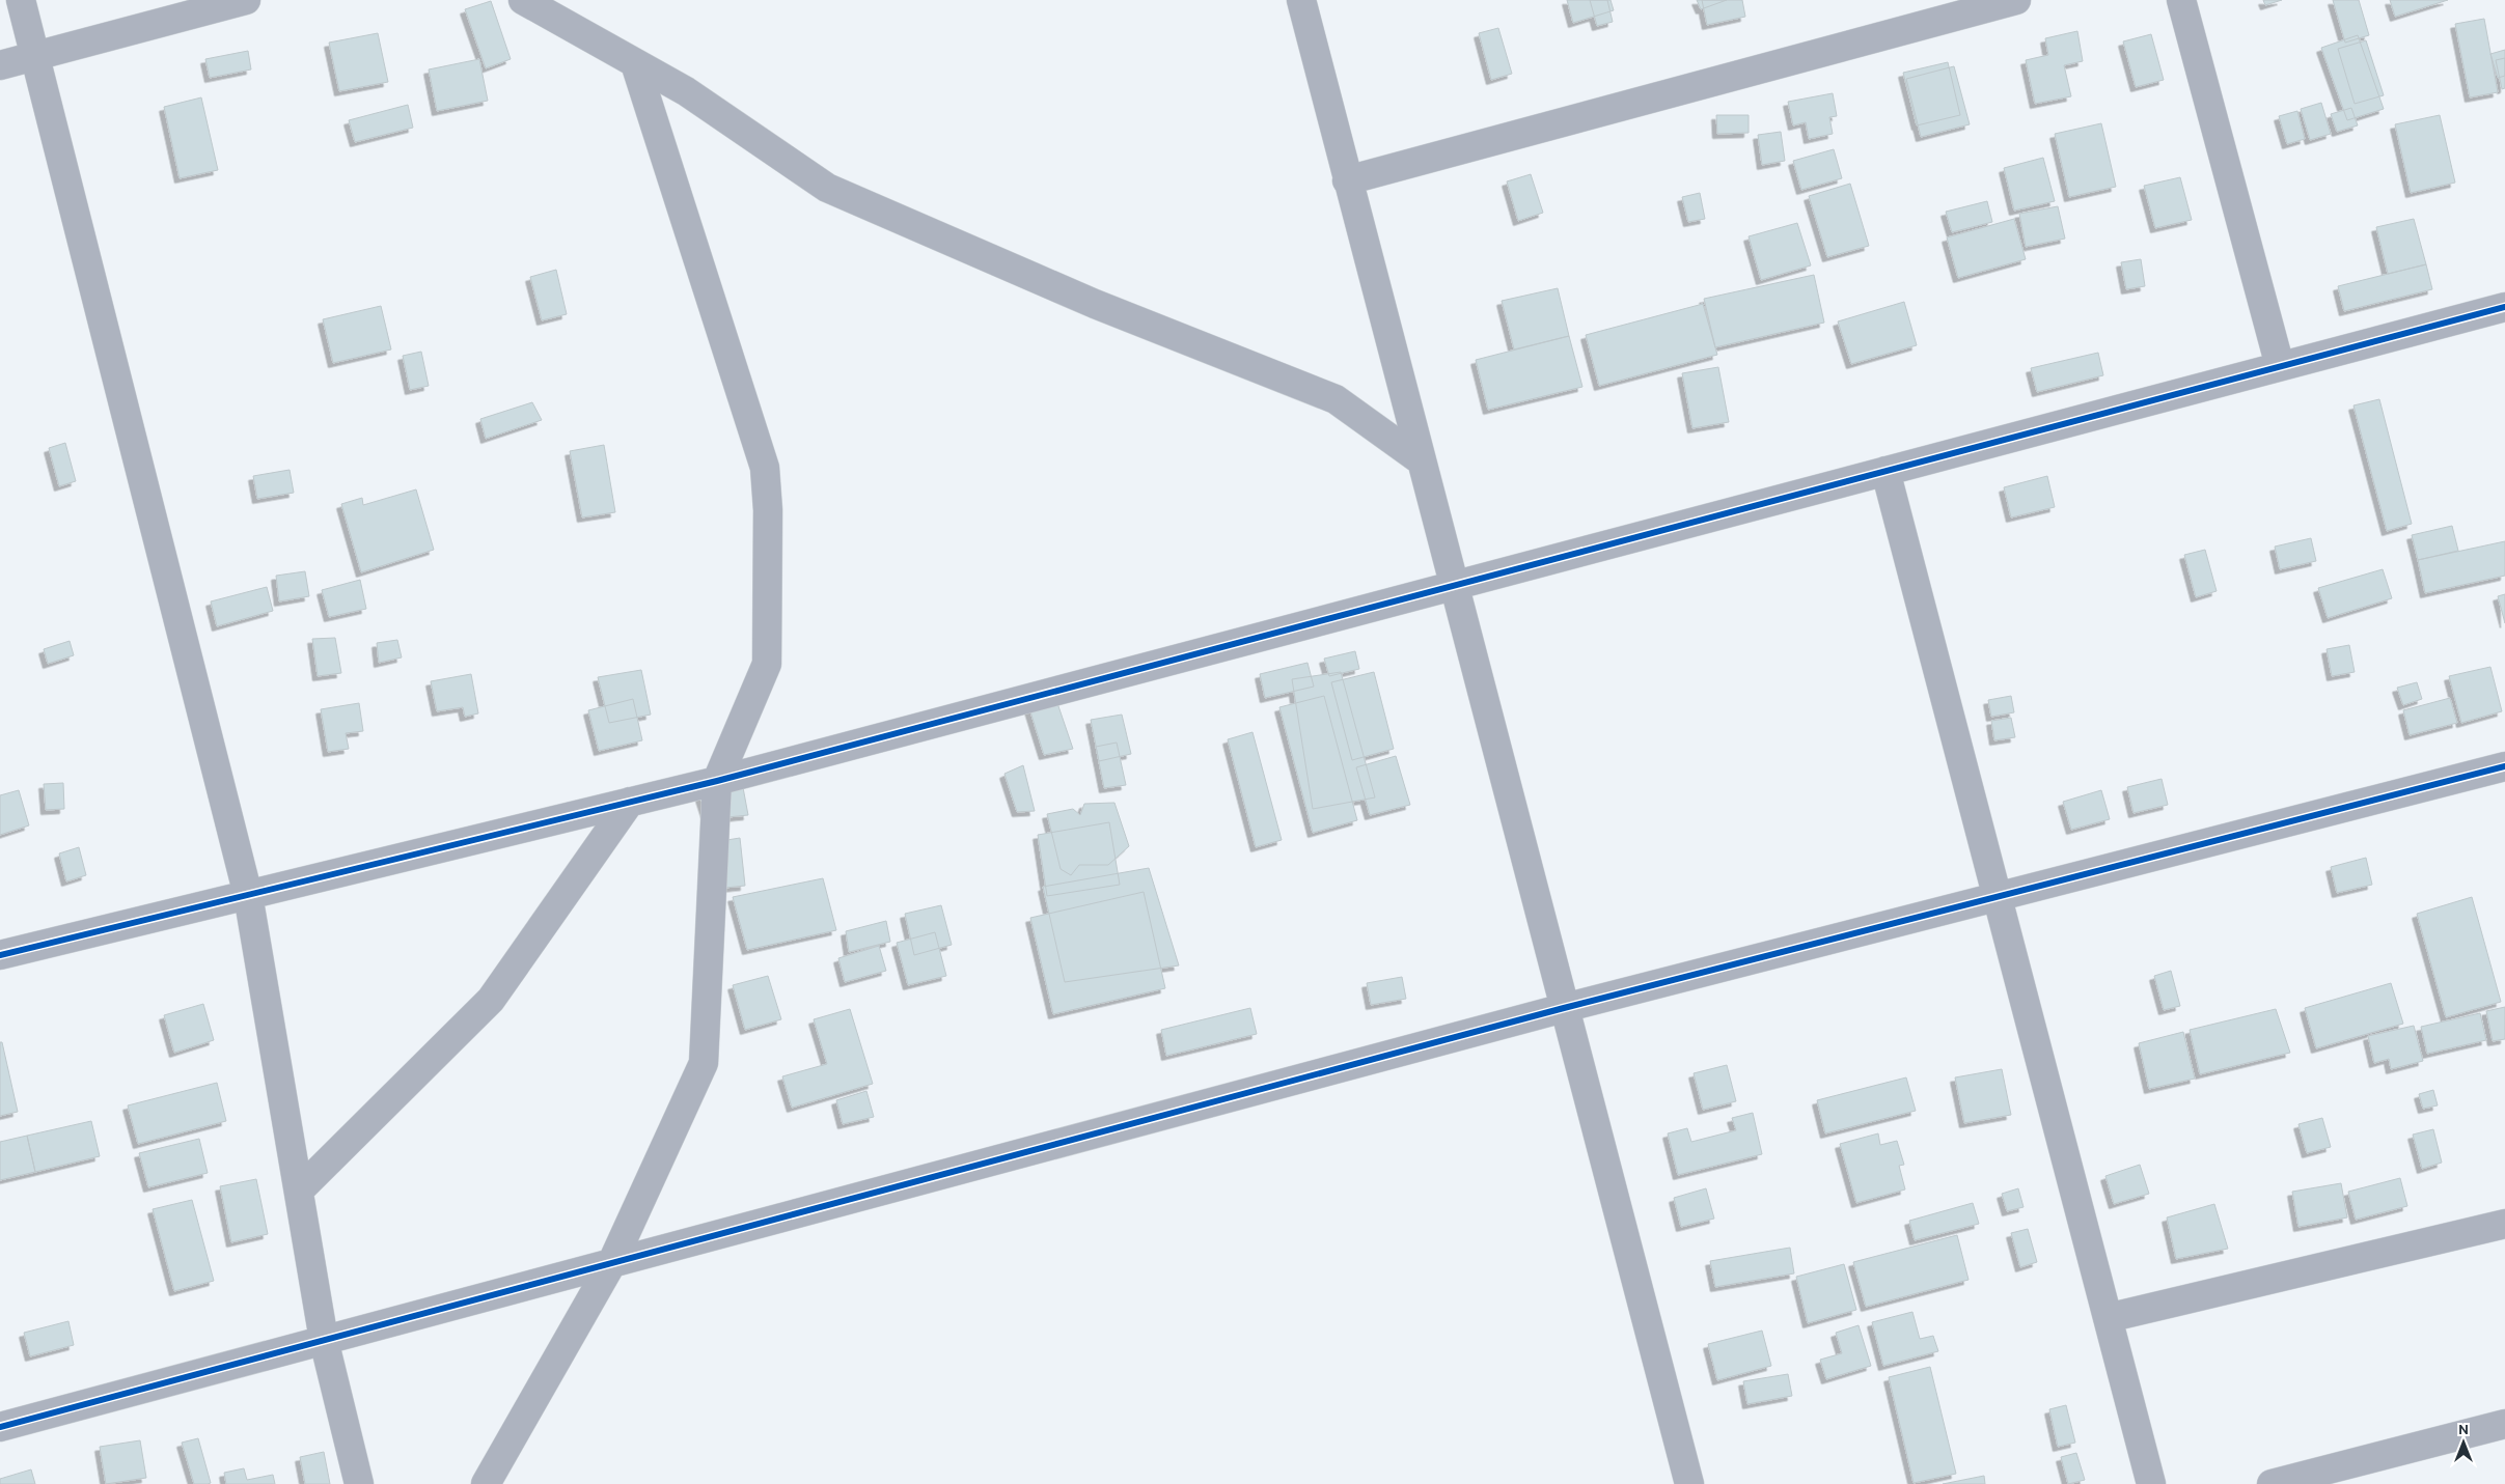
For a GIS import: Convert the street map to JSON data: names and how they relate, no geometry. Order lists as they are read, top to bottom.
{
  "north": "top"
}
